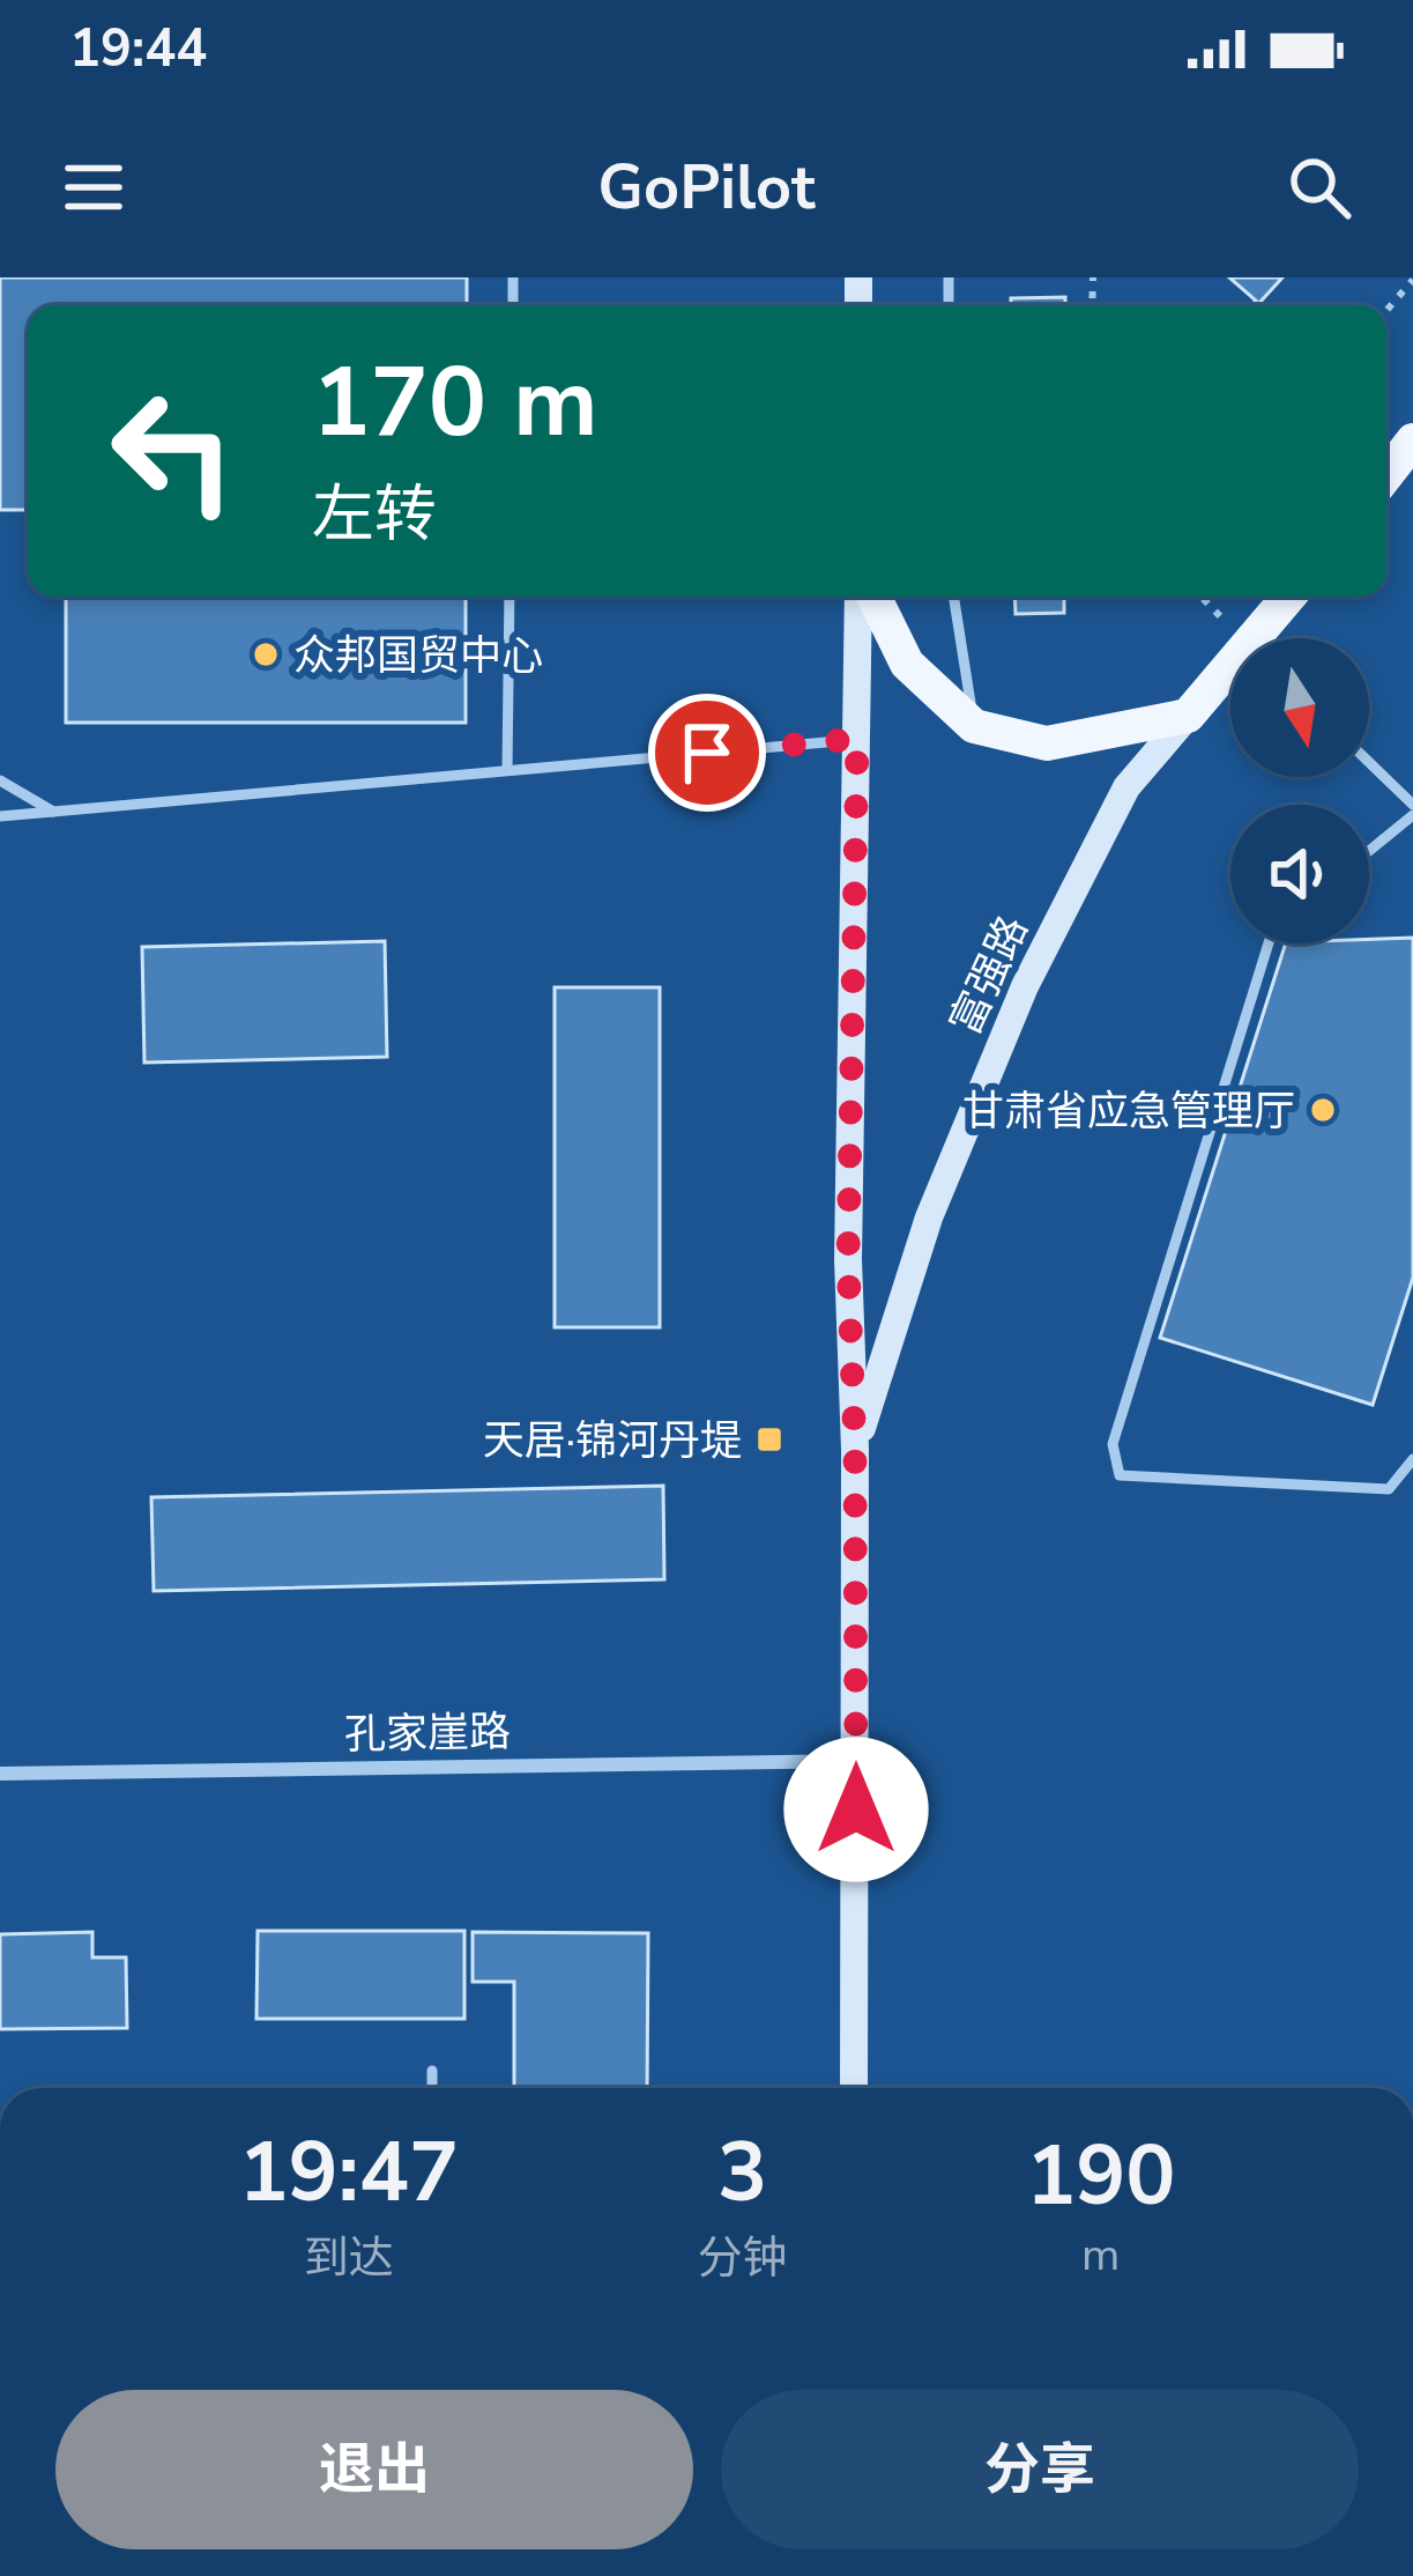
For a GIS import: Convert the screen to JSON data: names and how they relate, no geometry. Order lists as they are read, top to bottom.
{
  "streets": {
    "main road": ["富强路"],
    "street": ["孔家崖路"]
  },
  "places": {
    "other": ["众邦国贸中心", "甘肃省应急管理厅"],
    "transit": ["天居·锦河丹堤"]
  },
  "north": "bottom",
  "page": {
    "status": "19:44",
    "header": "GoPilot",
    "turn": ["170 m", "左转"],
    "eta": [
      "19:47",
      "到达",
      "3",
      "分钟",
      "190",
      "m"
    ],
    "buttons": ["退出", "分享"]
  }
}
